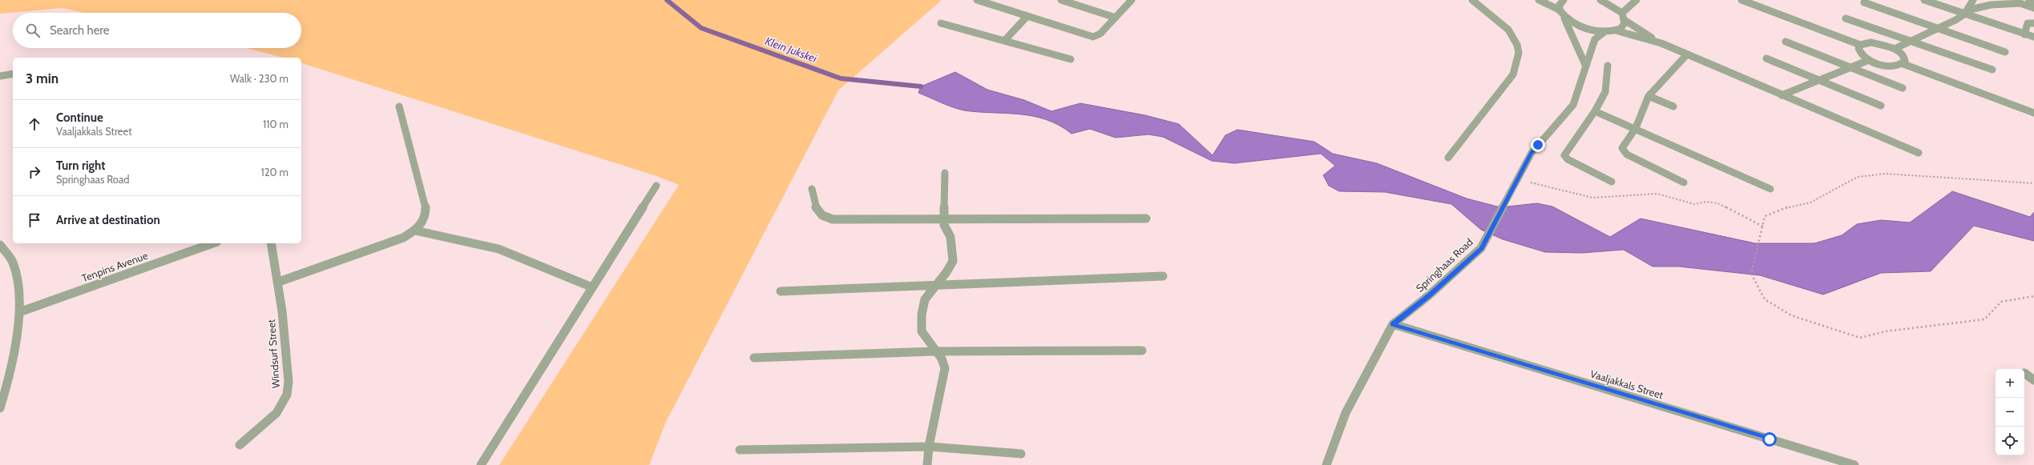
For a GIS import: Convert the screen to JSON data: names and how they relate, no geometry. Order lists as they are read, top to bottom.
{
  "streets": {
    "street": [
      "Springhaas Road",
      "Tenpins Avenue",
      "Windsurf Street",
      "Vaaljakkals Street"
    ]
  },
  "crossings": [
    ["Springhaas Road", "Vaaljakkals Street"]
  ],
  "water": ["Klein Jukskei"],
  "page": {
    "search": "Search here",
    "heading": ["3 min", "Walk · 230 m"],
    "list": [
      ["Continue", "Vaaljakkals Street", "110 m"],
      ["Turn right", "Springhaas Road", "120 m"],
      "Arrive at destination"
    ],
    "map_buttons": ["+", "−"]
  }
}
